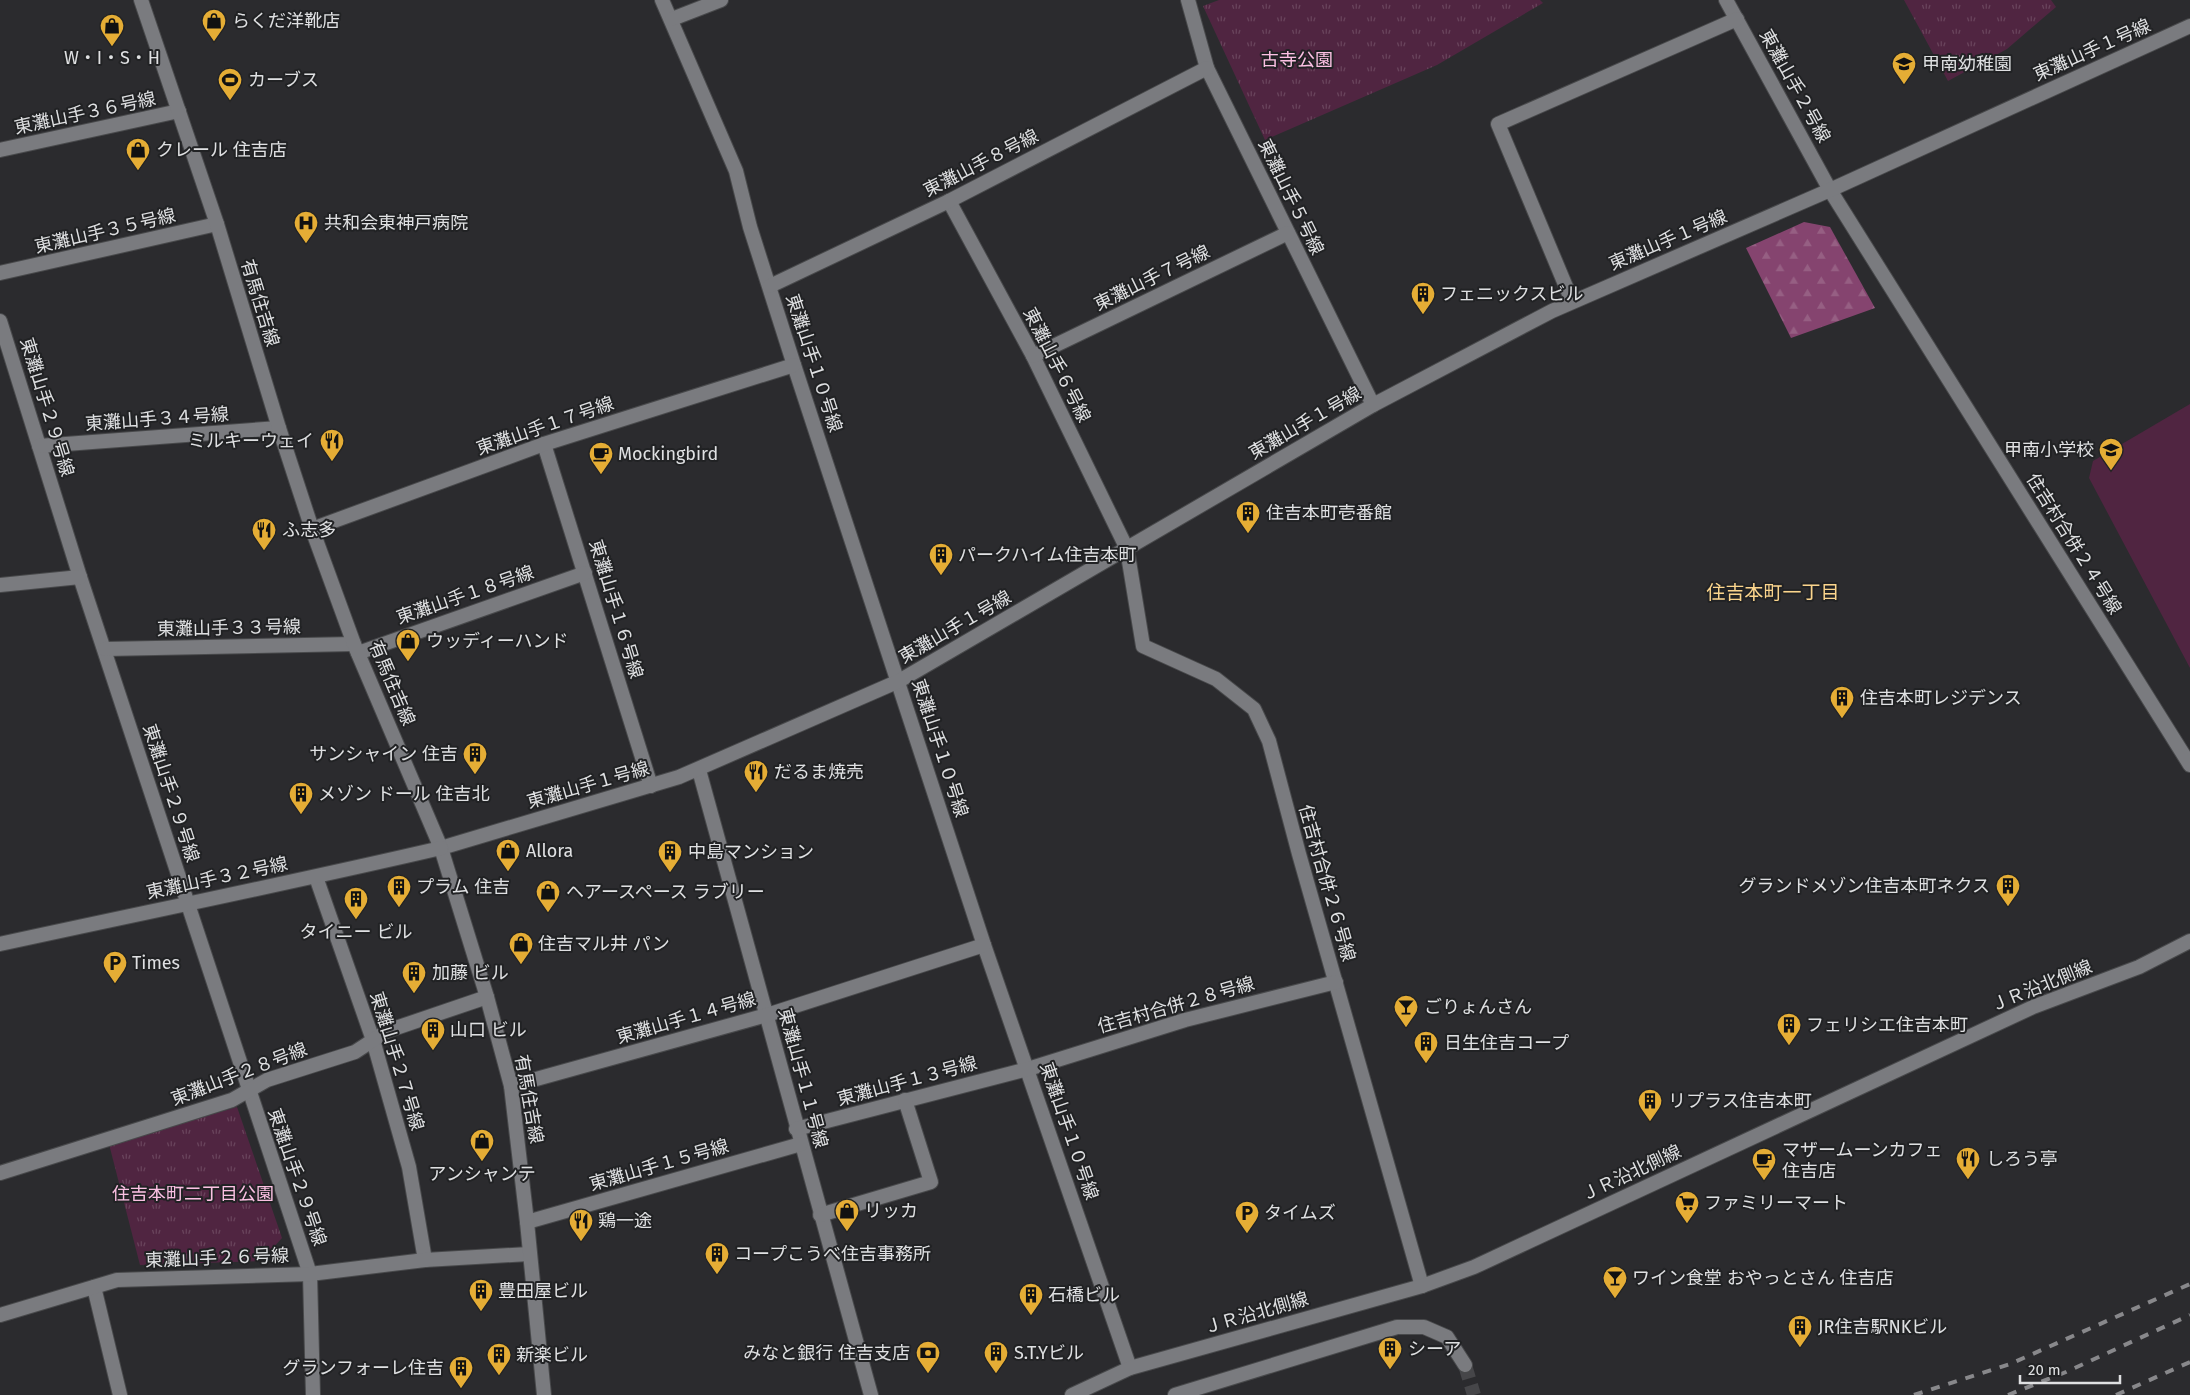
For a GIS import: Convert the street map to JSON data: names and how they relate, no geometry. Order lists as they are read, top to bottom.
{
  "streets": {
    "street": [
      "東灘山手１号線",
      "東灘山手２号線",
      "東灘山手３６号線",
      "東灘山手８号線",
      "東灘山手５号線",
      "東灘山手３５号線",
      "東灘山手７号線",
      "有馬住吉線",
      "東灘山手１０号線",
      "東灘山手６号線",
      "東灘山手２９号線",
      "東灘山手３４号線",
      "東灘山手１７号線",
      "住吉村合併２４号線",
      "東灘山手１８号線",
      "東灘山手１６号線",
      "東灘山手３３号線",
      "東灘山手３２号線",
      "住吉村合併２６号線",
      "ＪＲ沿北側線",
      "住吉村合併２８号線",
      "東灘山手１４号線",
      "東灘山手２７号線",
      "東灘山手２８号線",
      "東灘山手１１号線",
      "東灘山手１３号線",
      "東灘山手１５号線",
      "東灘山手２６号線"
    ]
  },
  "crossings": [
    ["東灘山手１号線", "東灘山手２号線"],
    ["東灘山手１号線", "東灘山手５号線"],
    ["東灘山手１号線", "有馬住吉線"],
    ["東灘山手１号線", "東灘山手１０号線"],
    ["東灘山手１号線", "東灘山手６号線"],
    ["東灘山手１号線", "住吉村合併２４号線"],
    ["東灘山手１号線", "東灘山手１６号線"],
    ["東灘山手１号線", "東灘山手３２号線"],
    ["東灘山手１号線", "住吉村合併２６号線"],
    ["東灘山手１号線", "東灘山手１１号線"],
    ["東灘山手２号線", "住吉村合併２４号線"],
    ["東灘山手３６号線", "有馬住吉線"],
    ["東灘山手８号線", "東灘山手５号線"],
    ["東灘山手８号線", "東灘山手１０号線"],
    ["東灘山手８号線", "東灘山手６号線"],
    ["東灘山手５号線", "東灘山手７号線"],
    ["東灘山手３５号線", "有馬住吉線"],
    ["東灘山手７号線", "東灘山手６号線"],
    ["有馬住吉線", "東灘山手３４号線"],
    ["有馬住吉線", "東灘山手１７号線"],
    ["有馬住吉線", "東灘山手１８号線"],
    ["有馬住吉線", "東灘山手３３号線"],
    ["有馬住吉線", "東灘山手３２号線"],
    ["有馬住吉線", "東灘山手１４号線"],
    ["有馬住吉線", "東灘山手２８号線"],
    ["有馬住吉線", "東灘山手１５号線"],
    ["有馬住吉線", "東灘山手２６号線"],
    ["東灘山手１０号線", "東灘山手１７号線"],
    ["東灘山手１０号線", "ＪＲ沿北側線"],
    ["東灘山手１０号線", "住吉村合併２８号線"],
    ["東灘山手１０号線", "東灘山手１４号線"],
    ["東灘山手１０号線", "東灘山手１３号線"],
    ["東灘山手６号線", "住吉村合併２６号線"],
    ["東灘山手２９号線", "東灘山手３４号線"],
    ["東灘山手２９号線", "東灘山手３３号線"],
    ["東灘山手２９号線", "東灘山手３２号線"],
    ["東灘山手２９号線", "東灘山手２８号線"],
    ["東灘山手２９号線", "東灘山手２６号線"],
    ["東灘山手１７号線", "東灘山手１６号線"],
    ["東灘山手１８号線", "東灘山手１６号線"],
    ["東灘山手１８号線", "東灘山手３３号線"],
    ["東灘山手３２号線", "東灘山手２７号線"],
    ["住吉村合併２６号線", "ＪＲ沿北側線"],
    ["住吉村合併２６号線", "住吉村合併２８号線"],
    ["住吉村合併２８号線", "東灘山手１３号線"],
    ["東灘山手１４号線", "東灘山手１１号線"],
    ["東灘山手２７号線", "東灘山手２８号線"],
    ["東灘山手２７号線", "東灘山手２６号線"],
    ["東灘山手１１号線", "東灘山手１３号線"],
    ["東灘山手１１号線", "東灘山手１５号線"]
  ],
  "districts": ["住吉本町一丁目"],
  "parks": ["古寺公園", "住吉本町二丁目公園"],
  "places": {
    "shop": [
      "らくだ洋靴店",
      "W・I・S・H",
      "クレール 住吉店",
      "ウッディーハンド",
      "Allora",
      "ヘアースペース ラブリー",
      "住吉マル井 パン",
      "アンシャンテ",
      "リッカ"
    ],
    "school or university": ["甲南幼稚園", "甲南小学校"],
    "sports": ["カーブス"],
    "hospital": ["共和会東神戸病院"],
    "building": [
      "フェニックスビル",
      "住吉本町壱番館",
      "パークハイム住吉本町",
      "住吉本町レジデンス",
      "サンシャイン 住吉",
      "メゾン ドール 住吉北",
      "中島マンション",
      "グランドメゾン住吉本町ネクス",
      "プラム 住吉",
      "タイニー ビル",
      "加藤 ビル",
      "フェリシエ住吉本町",
      "山口 ビル",
      "日生住吉コープ",
      "リプラス住吉本町",
      "コープこうべ住吉事務所",
      "豊田屋ビル",
      "石橋ビル",
      "JR住吉駅NKビル",
      "シーア",
      "S.T.Yビル",
      "新楽ビル",
      "グランフォーレ住吉"
    ],
    "restaurant": [
      "ミルキーウェイ",
      "ふ志多",
      "だるま焼売",
      "しろう亭",
      "鶏一途"
    ],
    "cafe": ["Mockingbird", "マザームーンカフェ 住吉店"],
    "parking": ["Times", "タイムズ"],
    "bar": ["ごりょんさん", "ワイン食堂 おやっとさん 住吉店"],
    "supermarket": ["ファミリーマート"],
    "bank": ["みなと銀行 住吉支店"]
  },
  "scale_bar": "20 m"
}
